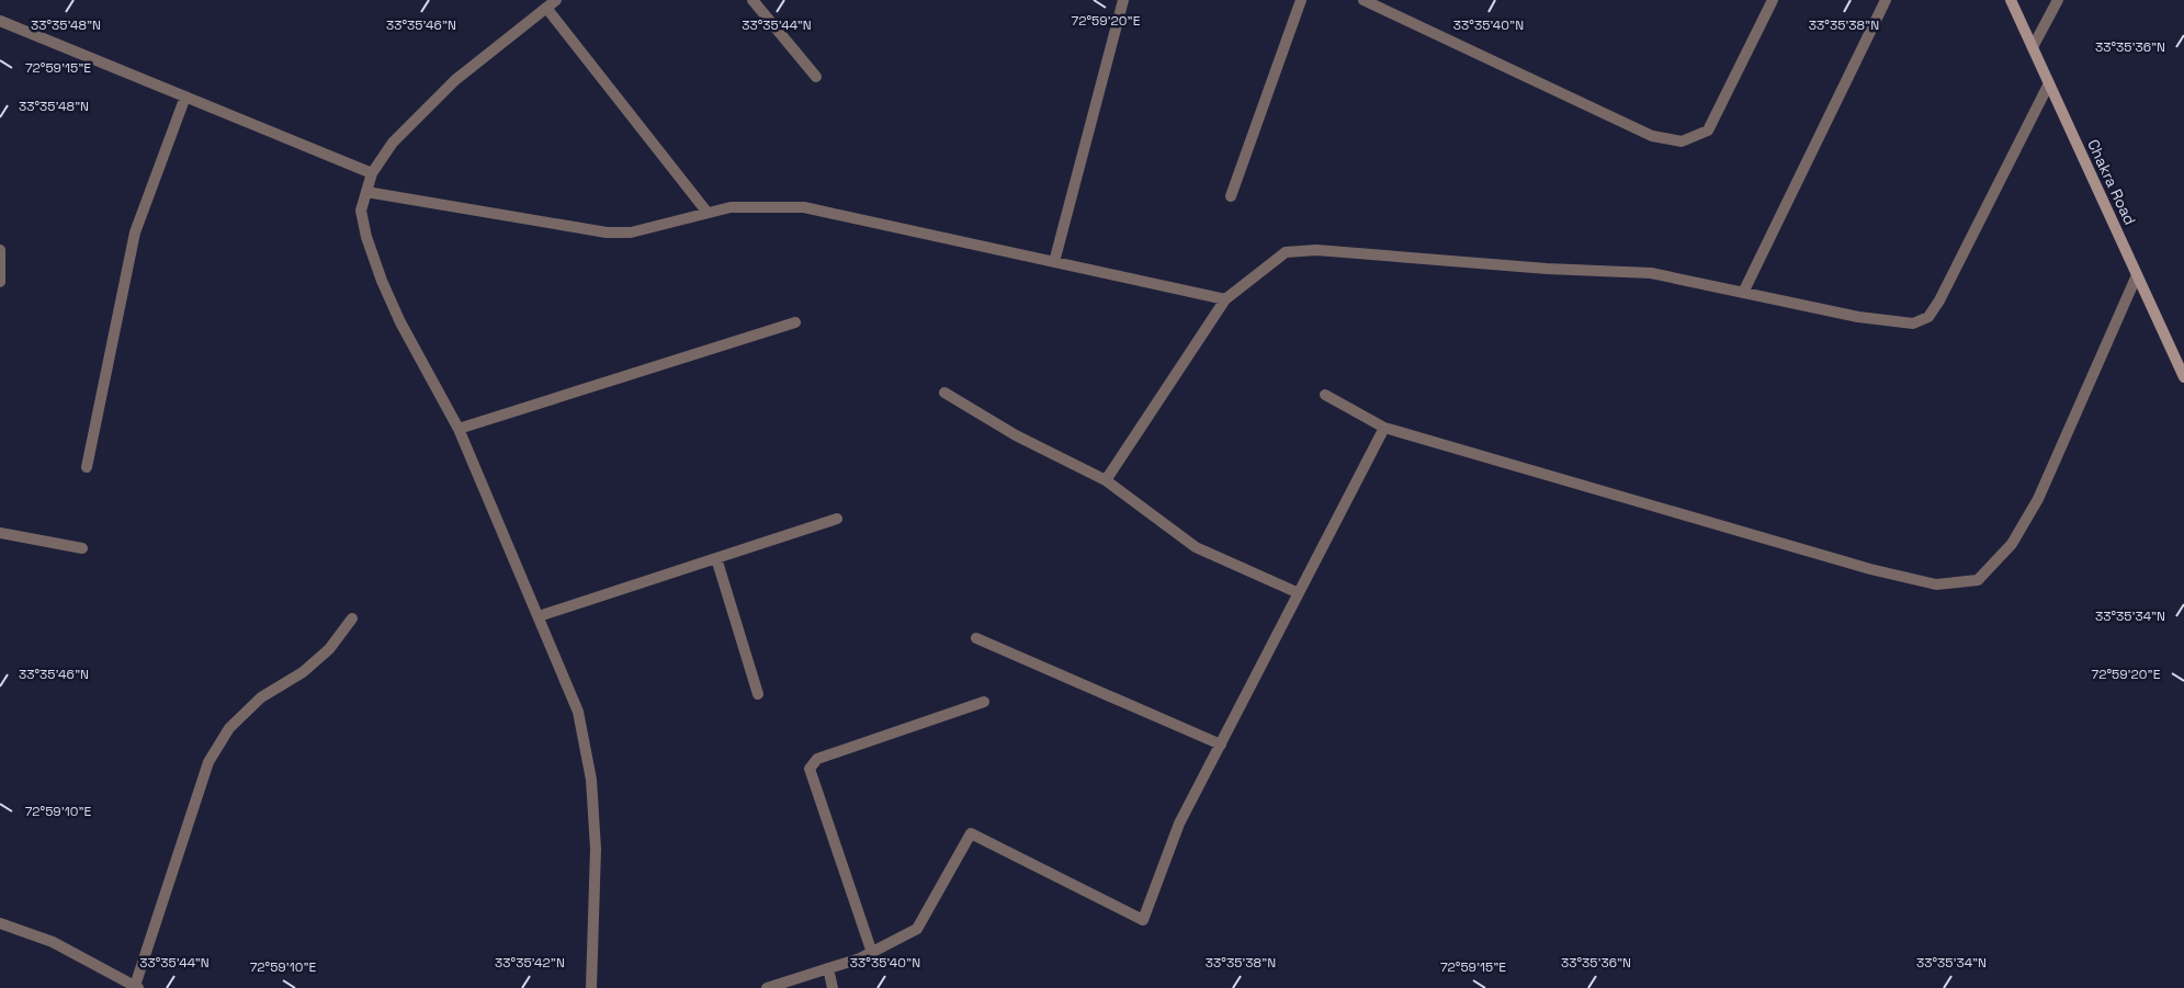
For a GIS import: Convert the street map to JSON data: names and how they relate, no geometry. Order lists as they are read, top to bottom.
{
  "streets": {
    "main road": ["Chakra Road"]
  },
  "coordinates": [
    "72°59'20\"E",
    "33°35'48\"N",
    "33°35'46\"N",
    "33°35'44\"N",
    "33°35'40\"N",
    "33°35'38\"N",
    "33°35'36\"N",
    "72°59'15\"E",
    "33°35'34\"N",
    "72°59'10\"E",
    "33°35'42\"N"
  ]
}
